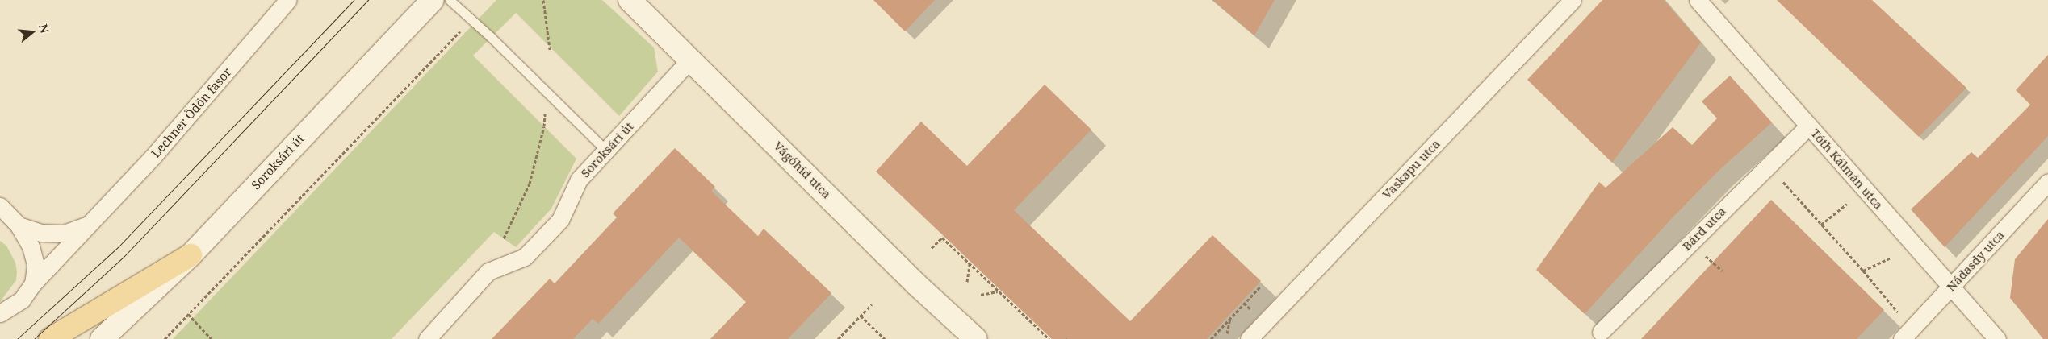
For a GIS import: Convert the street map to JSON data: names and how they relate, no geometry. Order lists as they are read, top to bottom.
{
  "streets": {
    "street": [
      "Lechner Ödön fasor",
      "Soroksári út",
      "Vaskapu utca",
      "Tóth Kálmán utca",
      "Vágóhíd utca",
      "Bárd utca",
      "Nádasdy utca"
    ]
  },
  "crossings": [
    ["Soroksári út", "Vágóhíd utca"],
    ["Tóth Kálmán utca", "Bárd utca"],
    ["Tóth Kálmán utca", "Nádasdy utca"]
  ],
  "north": "right"
}
